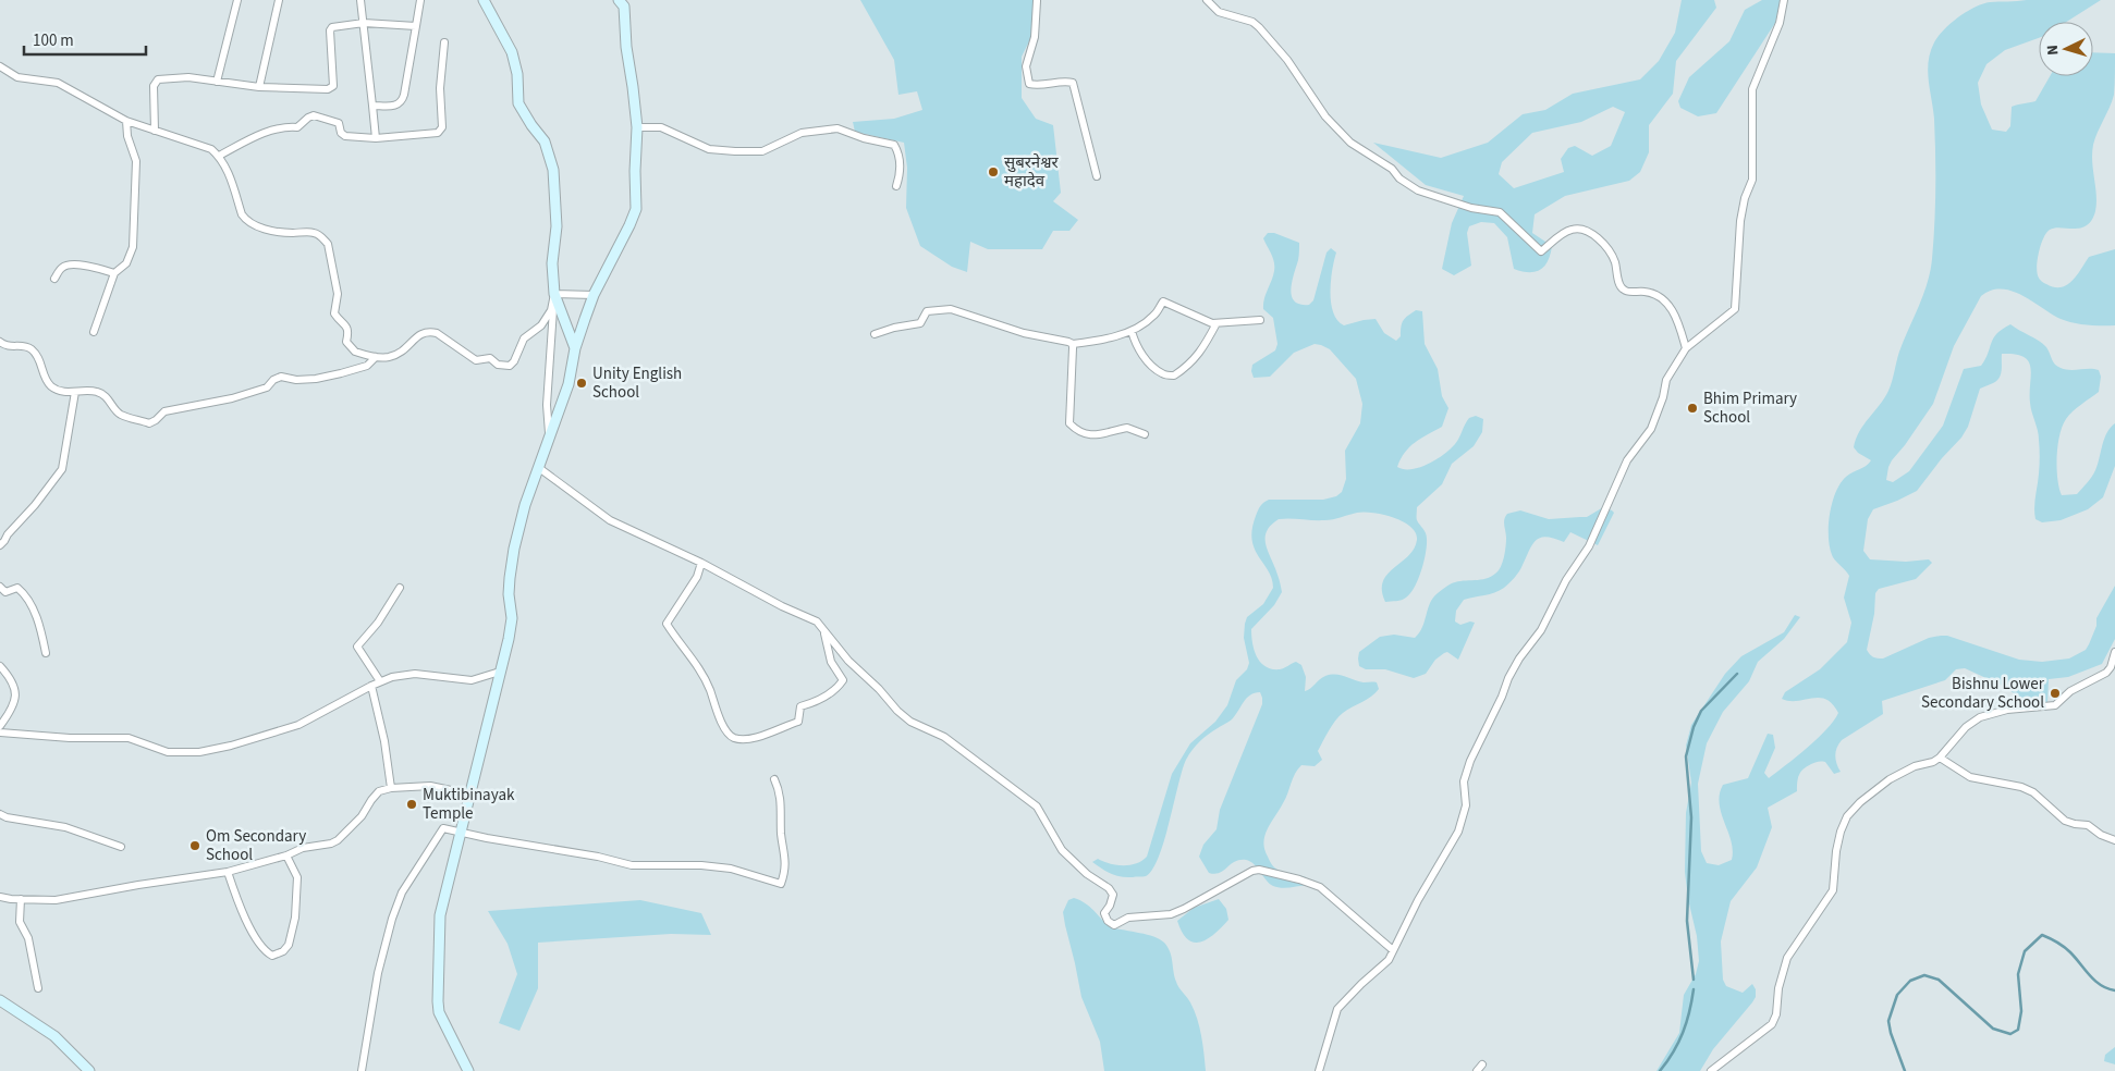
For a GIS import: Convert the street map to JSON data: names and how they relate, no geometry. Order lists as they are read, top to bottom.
{
  "places": [
    "सुबरनेश्वर महादेव",
    "Unity English School",
    "Bhim Primary School",
    "Bishnu Lower Secondary School",
    "Muktibinayak Temple",
    "Om Secondary School"
  ],
  "scale_bar": "100 m",
  "north": "left"
}
